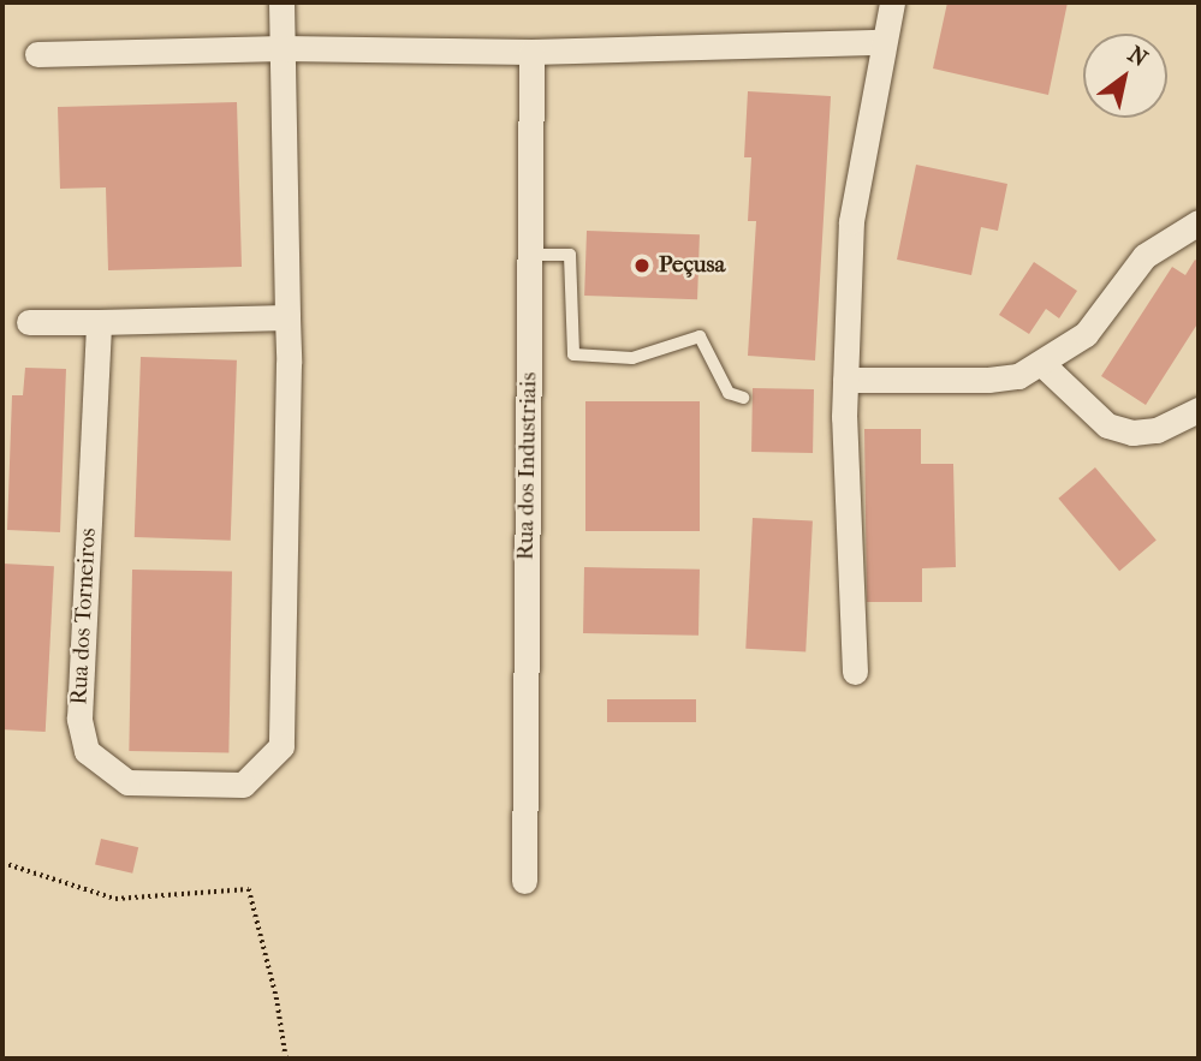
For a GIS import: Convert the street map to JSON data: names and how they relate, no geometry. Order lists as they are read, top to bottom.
{
  "streets": {
    "street": ["Rua dos Industriais", "Rua dos Torneiros"]
  },
  "places": ["Peçusa"],
  "north": "top right"
}
